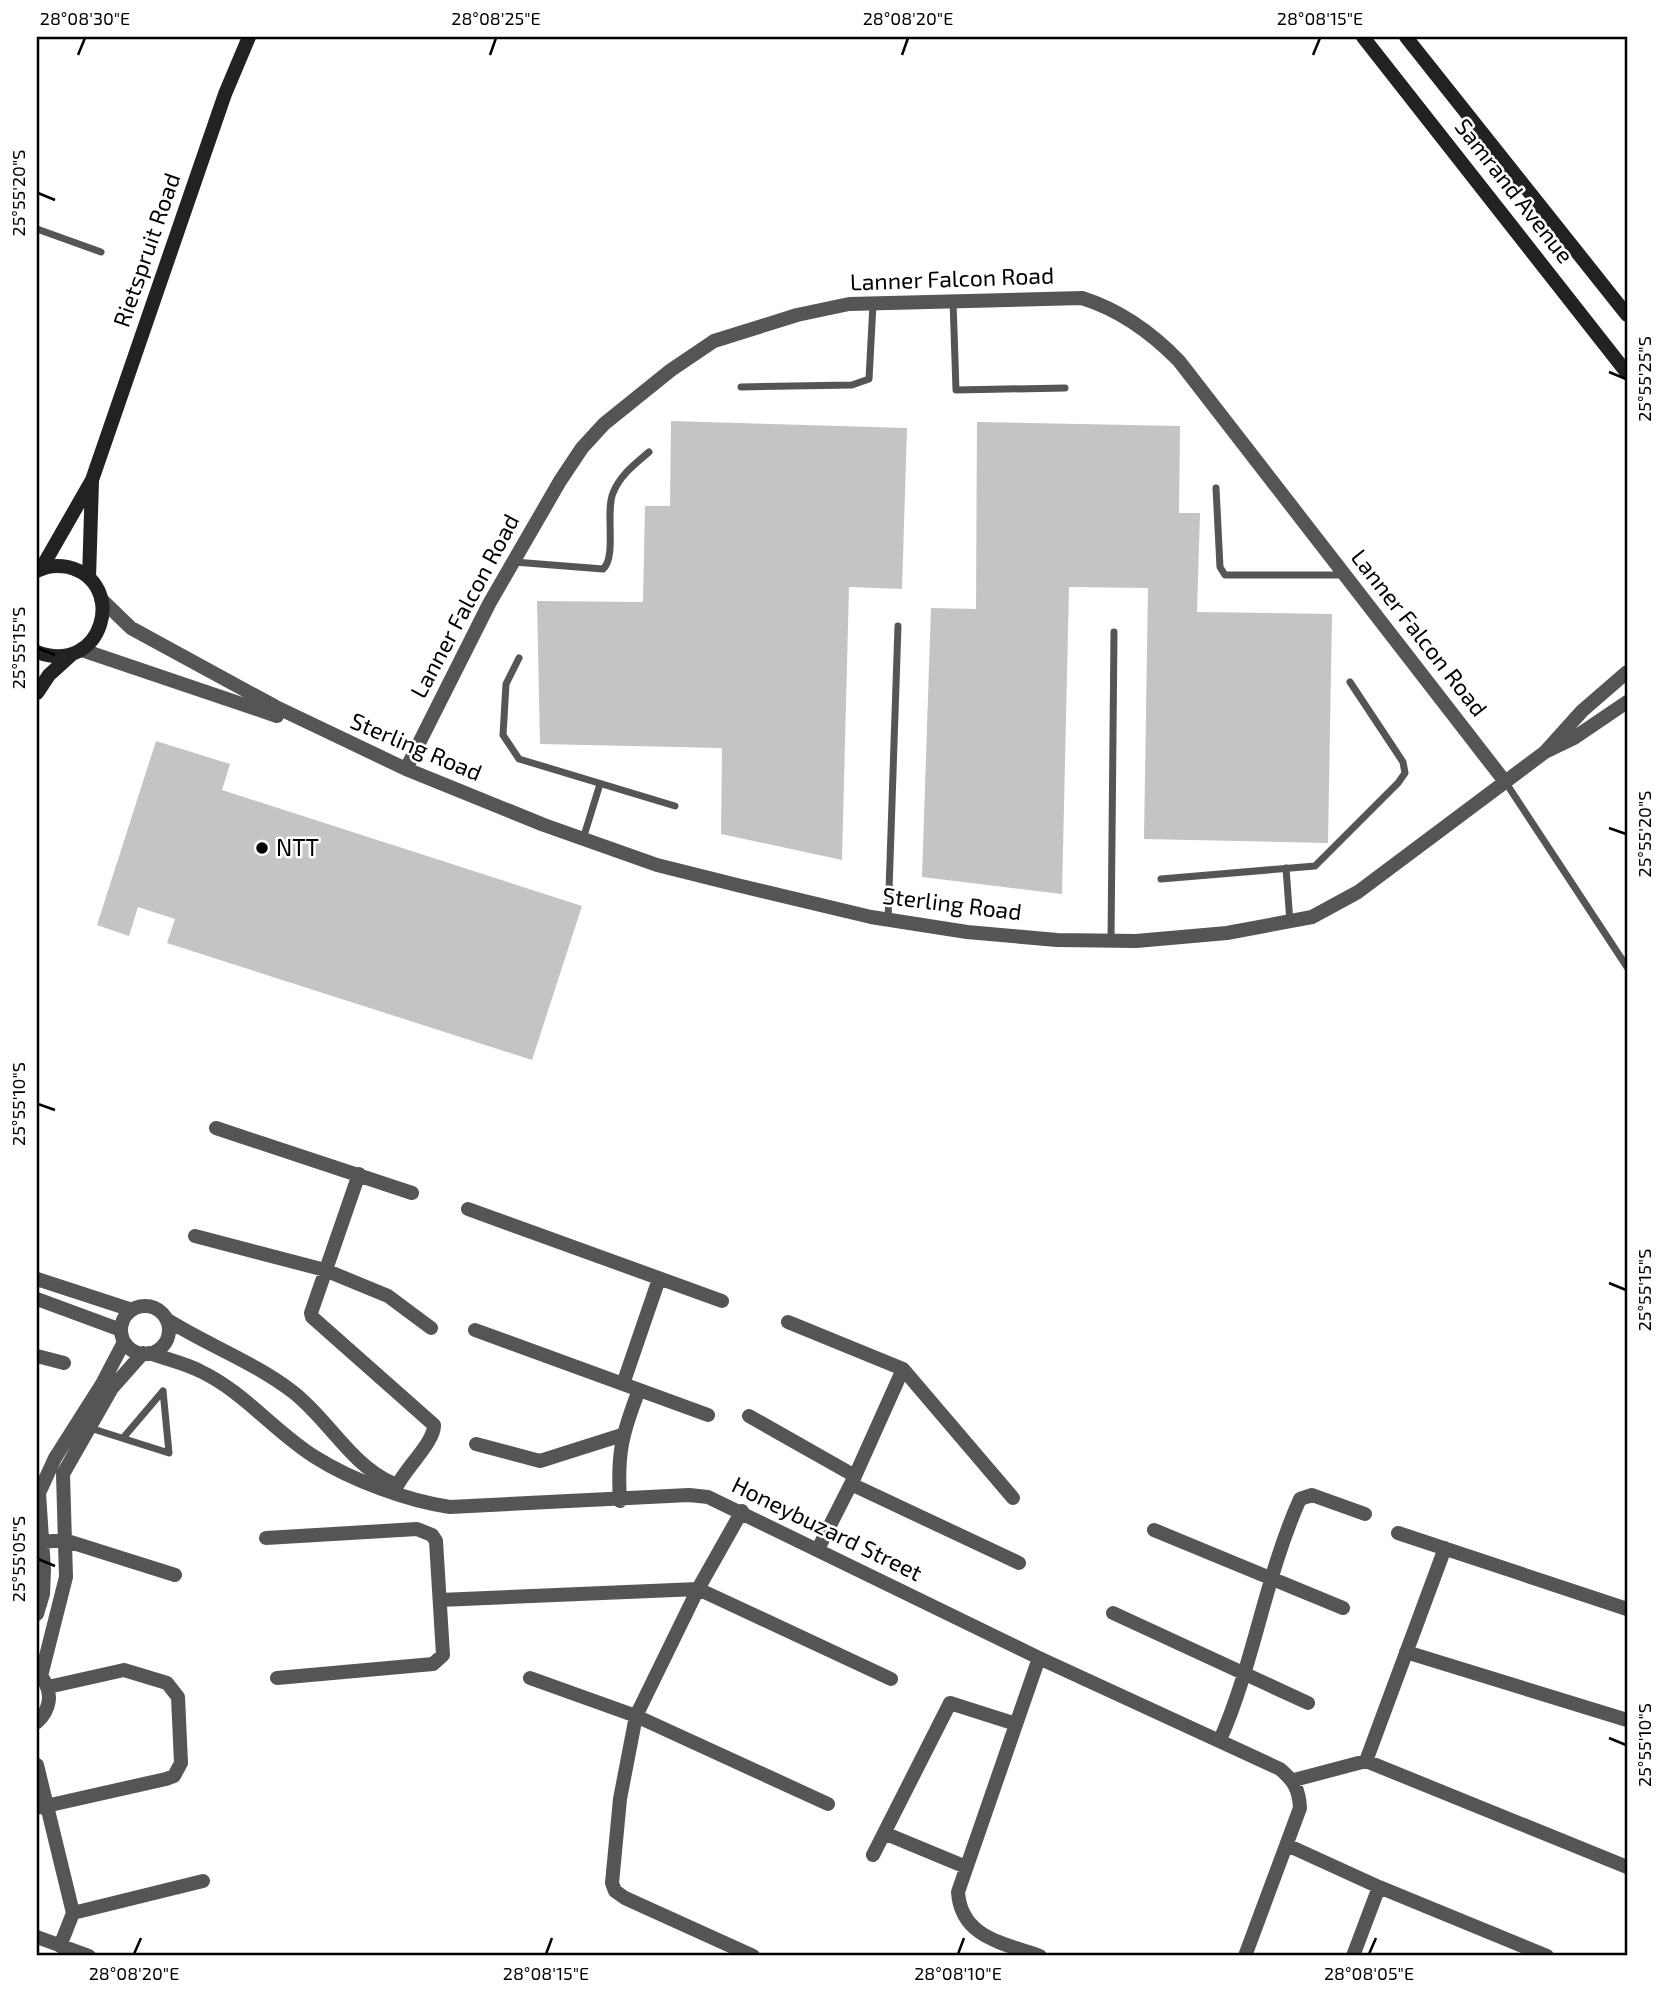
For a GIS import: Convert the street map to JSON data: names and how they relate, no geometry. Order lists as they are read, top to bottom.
{
  "streets": {
    "street": [
      "Samrand Avenue",
      "Rietspruit Road",
      "Lanner Falcon Road",
      "Sterling Road",
      "Honeybuzard Street"
    ]
  },
  "crossings": [
    ["Lanner Falcon Road", "Sterling Road"]
  ],
  "places": ["NTT"],
  "coordinates": [
    "28°08'30\"E",
    "28°08'25\"E",
    "28°08'20\"E",
    "28°08'15\"E",
    "25°55'20\"S",
    "25°55'25\"S",
    "25°55'15\"S",
    "25°55'10\"S",
    "25°55'05\"S",
    "28°08'10\"E",
    "28°08'05\"E"
  ]
}
